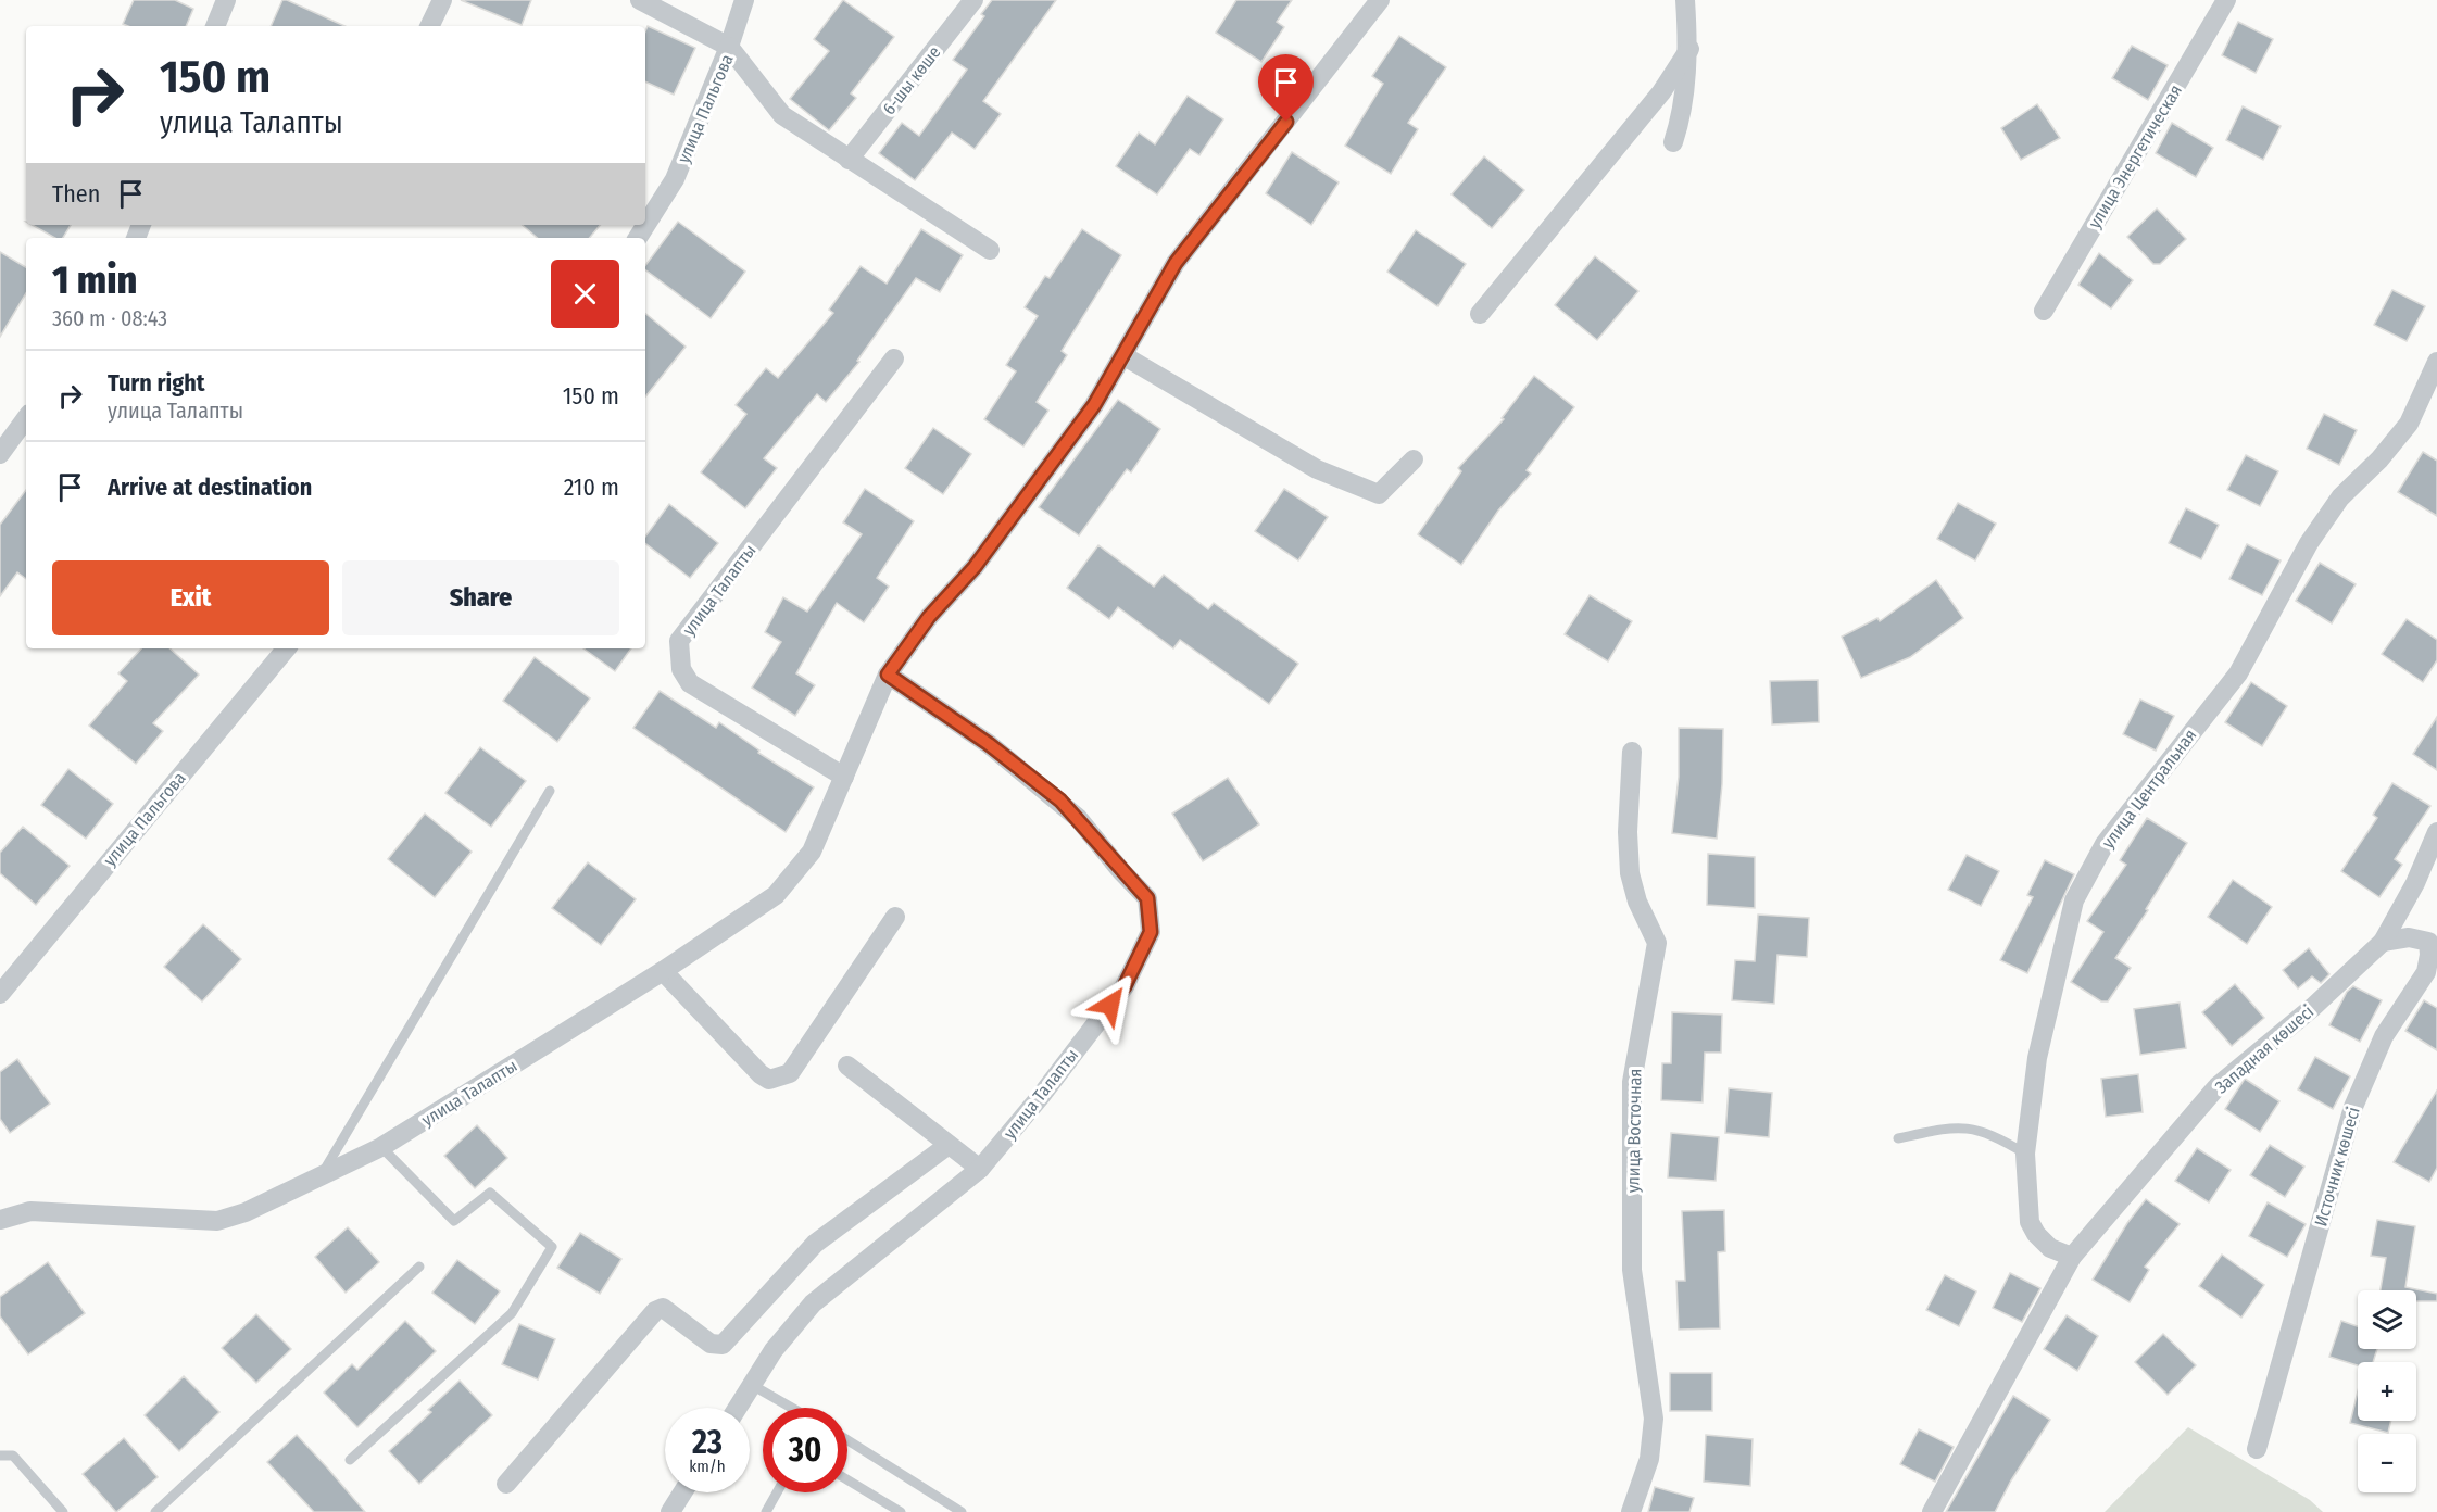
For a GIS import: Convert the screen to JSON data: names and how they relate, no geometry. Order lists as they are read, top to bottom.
{
  "streets": {
    "street": [
      "6-шы көше",
      "улица Пальгова",
      "улица Энергетическая",
      "улица Талапты",
      "улица Центральная",
      "Западная көшесі",
      "улица Восточная",
      "Источник көшесі"
    ]
  },
  "crossings": [
    ["6-шы көше", "улица Пальгова"],
    ["улица Центральная", "Западная көшесі"],
    ["Западная көшесі", "Источник көшесі"]
  ],
  "page": {
    "turn": ["150 m", "улица Талапты"],
    "then": "Then",
    "heading": ["1 min", "360 m · 08:43"],
    "list": [
      {
        "name": "Turn right",
        "note": "улица Талапты",
        "value": "150 m"
      },
      {
        "name": "Arrive at destination",
        "value": "210 m"
      }
    ],
    "buttons": ["Exit", "Share"],
    "map_buttons": ["+", "−"],
    "speed": "23 km/h",
    "limit": "30"
  }
}
